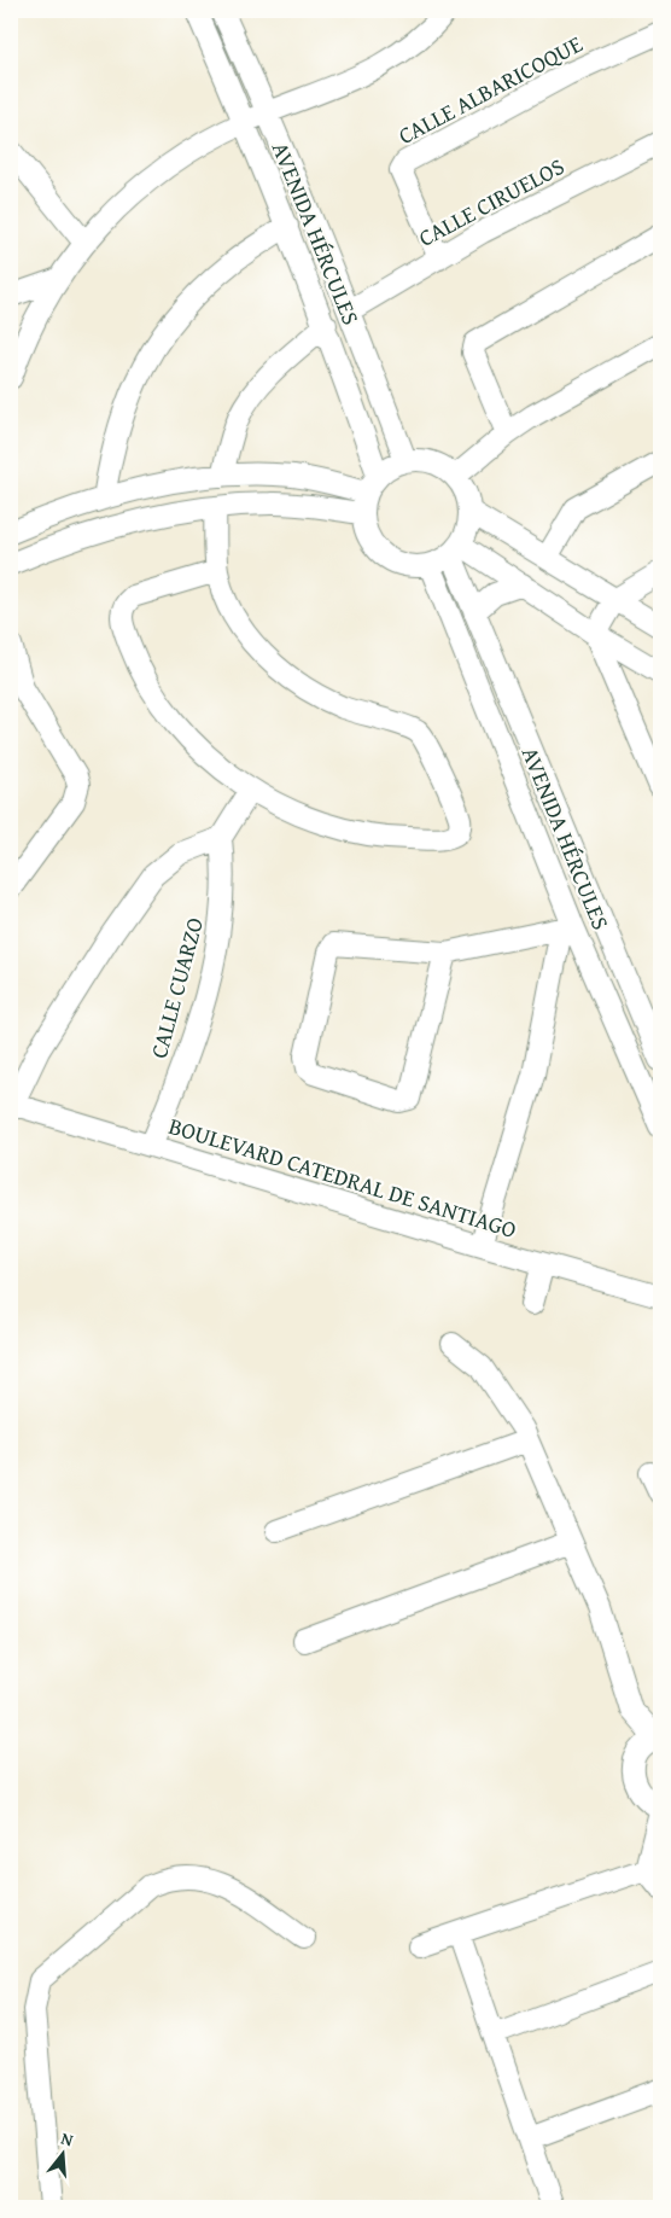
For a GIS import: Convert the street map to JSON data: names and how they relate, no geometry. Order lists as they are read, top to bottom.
{
  "streets": {
    "street": [
      "CALLE ALBARICOQUE",
      "CALLE CIRUELOS",
      "AVENIDA HÉRCULES",
      "CALLE CUARZO",
      "BOULEVARD CATEDRAL DE SANTIAGO"
    ]
  },
  "crossings": [
    ["CALLE ALBARICOQUE", "CALLE CIRUELOS"],
    ["CALLE CIRUELOS", "AVENIDA HÉRCULES"],
    ["CALLE CUARZO", "BOULEVARD CATEDRAL DE SANTIAGO"]
  ],
  "north": "top"
}
